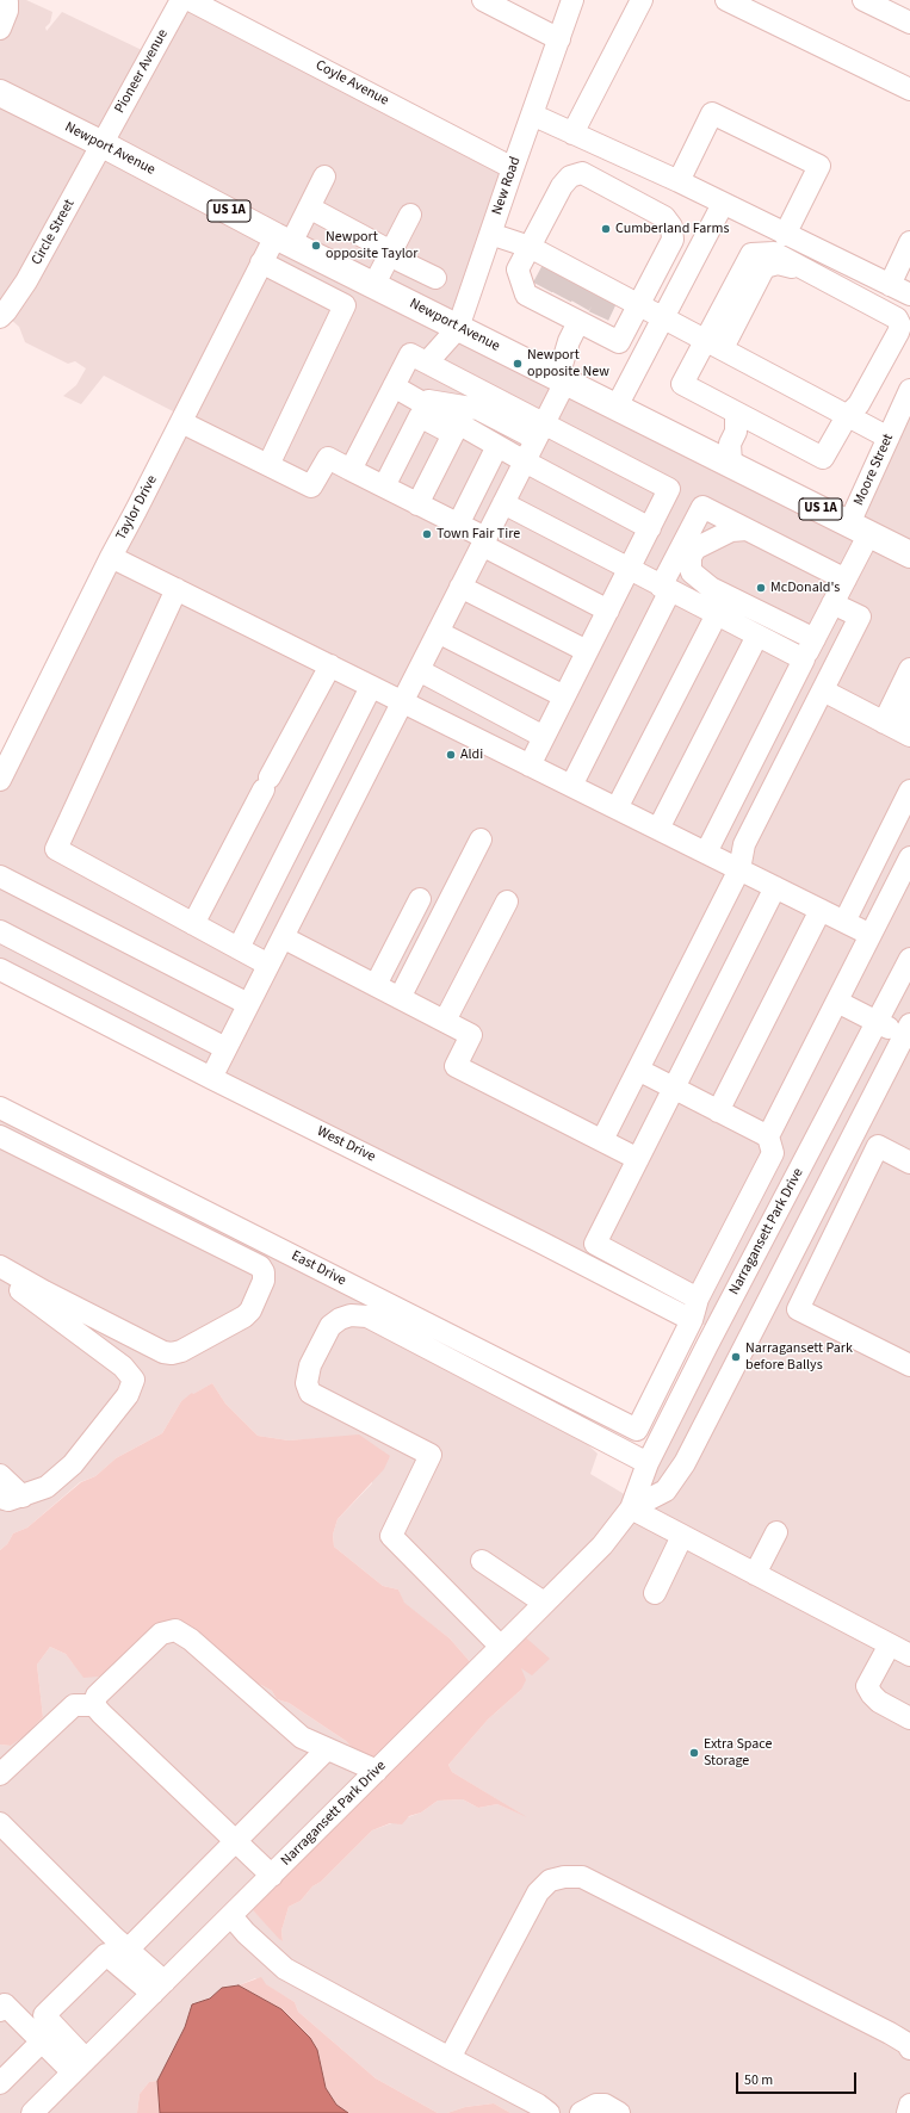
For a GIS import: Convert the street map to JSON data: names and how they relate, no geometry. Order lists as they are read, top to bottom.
{
  "streets": {
    "main road": ["Newport Avenue", "US 1A"],
    "street": [
      "Pioneer Avenue",
      "Coyle Avenue",
      "New Road",
      "Circle Street",
      "Moore Street",
      "Taylor Drive",
      "West Drive",
      "Narragansett Park Drive",
      "East Drive"
    ]
  },
  "crossings": [
    ["Pioneer Avenue", "Newport Avenue"],
    ["Pioneer Avenue", "Circle Street"],
    ["Coyle Avenue", "New Road"],
    ["Newport Avenue", "New Road"],
    ["Newport Avenue", "Circle Street"],
    ["Newport Avenue", "Moore Street"],
    ["Newport Avenue", "Taylor Drive"],
    ["West Drive", "East Drive"]
  ],
  "places": [
    "Cumberland Farms",
    "Newport opposite Taylor",
    "Newport opposite New",
    "Town Fair Tire",
    "McDonald's",
    "Aldi",
    "Narragansett Park before Ballys",
    "Extra Space Storage"
  ],
  "scale_bar": "50 m"
}
